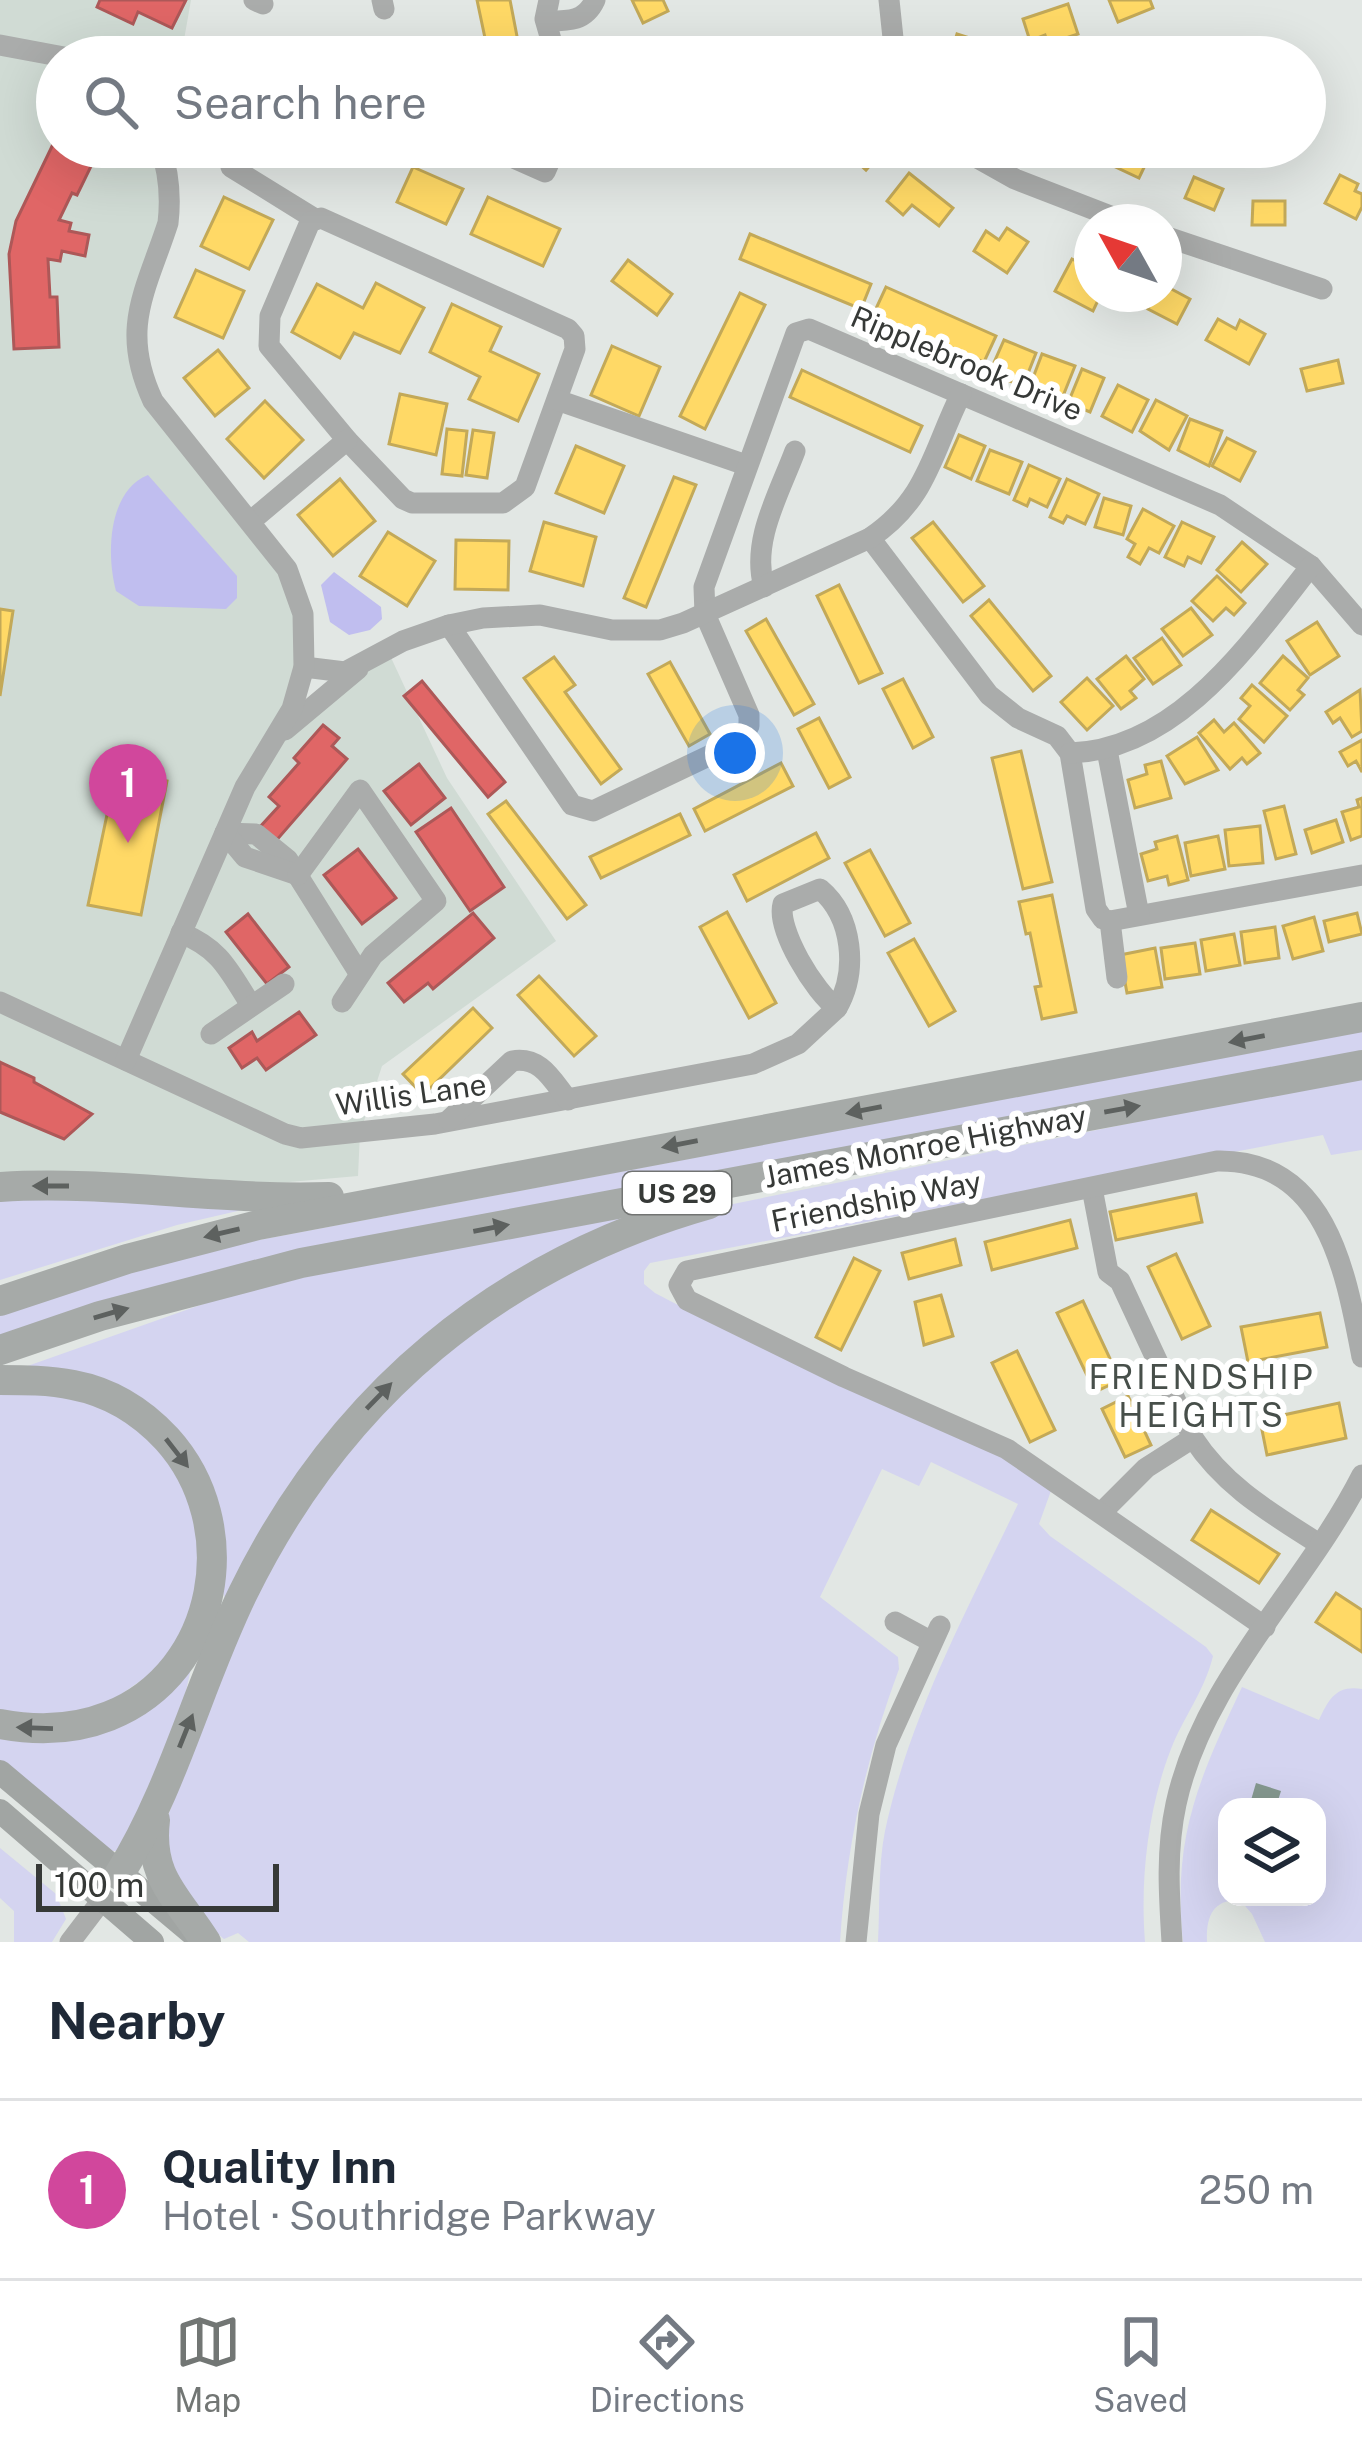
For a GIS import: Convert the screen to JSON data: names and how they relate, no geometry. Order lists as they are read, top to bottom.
{
  "streets": {
    "highway": ["James Monroe Highway", "US 29"],
    "street": ["Ripplebrook Drive", "Willis Lane", "Friendship Way"]
  },
  "districts": ["FRIENDSHIP HEIGHTS"],
  "scale_bar": "100 m",
  "north": "top left",
  "page": {
    "search": "Search here",
    "pins": "1",
    "scale": "100 m",
    "heading": "Nearby",
    "list": [
      {
        "mark": "1",
        "name": "Quality Inn",
        "note": "Hotel · Southridge Parkway",
        "value": "250 m"
      }
    ],
    "nav": ["Map", "Directions", "Saved"]
  }
}
